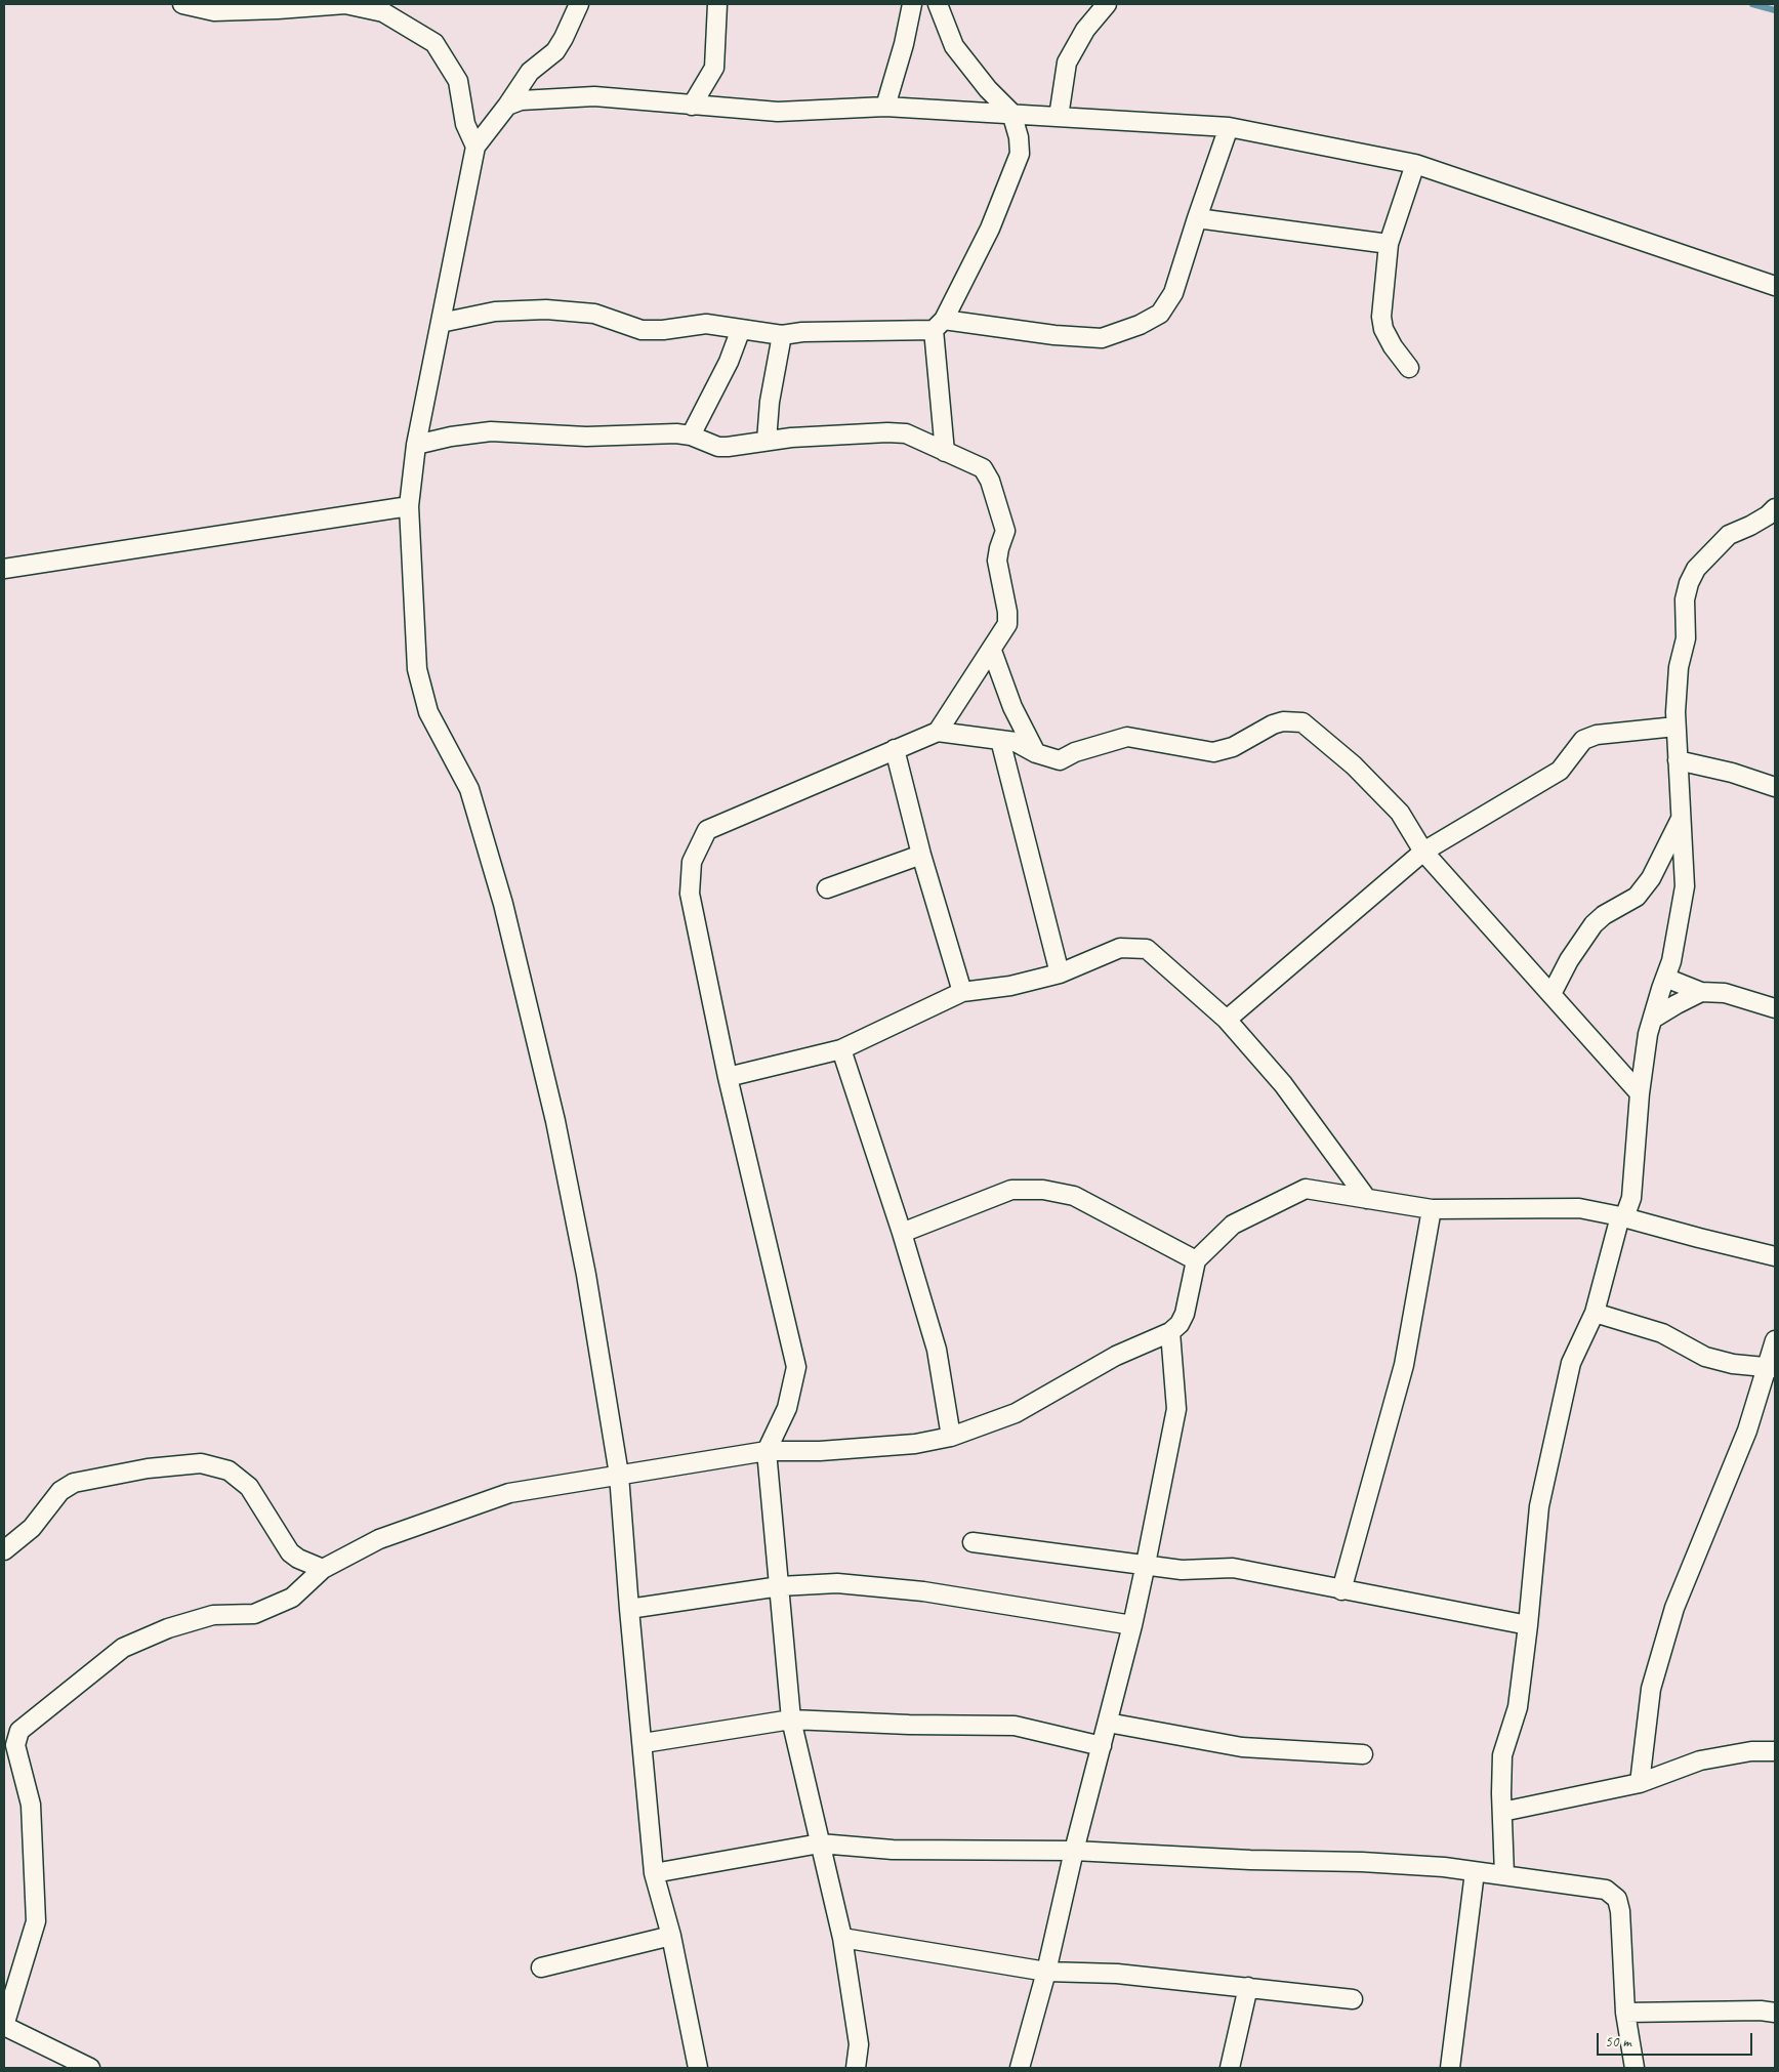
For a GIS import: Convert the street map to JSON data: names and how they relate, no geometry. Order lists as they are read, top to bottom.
{
  "scale_bar": "50 m"
}
